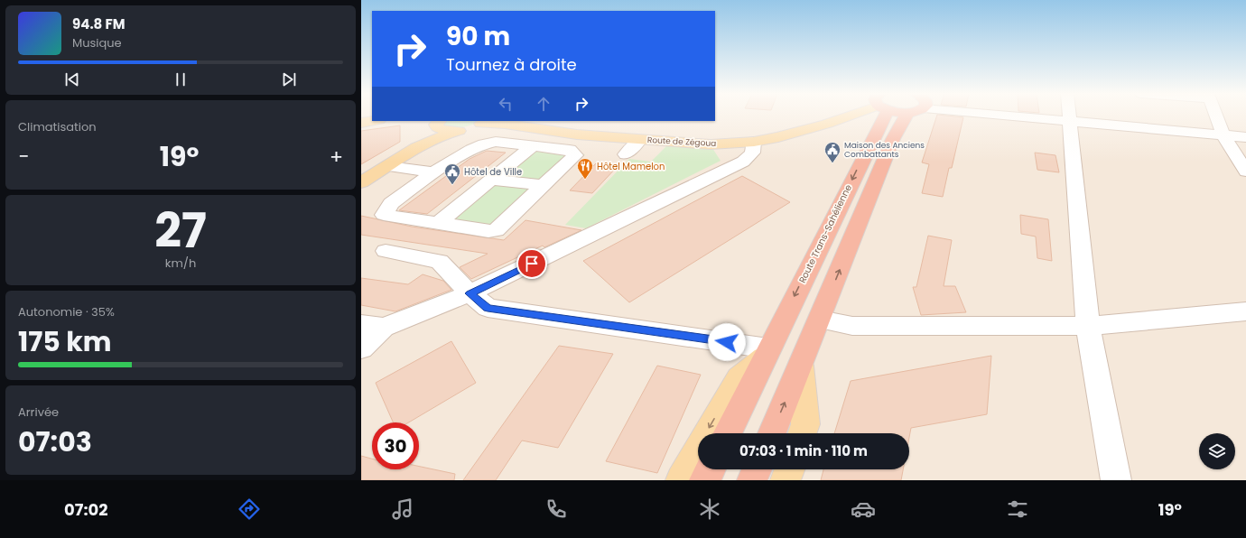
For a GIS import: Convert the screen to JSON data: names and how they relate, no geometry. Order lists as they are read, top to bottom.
{
  "streets": {
    "highway": ["Route Trans-Sahélienne"],
    "main road": ["Route de Zégoua"]
  },
  "places": {
    "public building": ["Maison des Anciens Combattants", "Hôtel de Ville"],
    "restaurant": ["Hôtel Mamelon"]
  },
  "page": {
    "turn": ["90 m", "Tournez à droite"],
    "song": ["94.8 FM", "Musique"],
    "tile": [
      "Climatisation",
      ["27", "km/h"],
      ["Autonomie · 35%", "175 km"],
      ["Arrivée", "07:03"]
    ],
    "heat": ["−", "19°", "+"],
    "limit": "30",
    "trip": "07:03 · 1 min · 110 m",
    "tabs": ["07:02", "19°"]
  }
}
